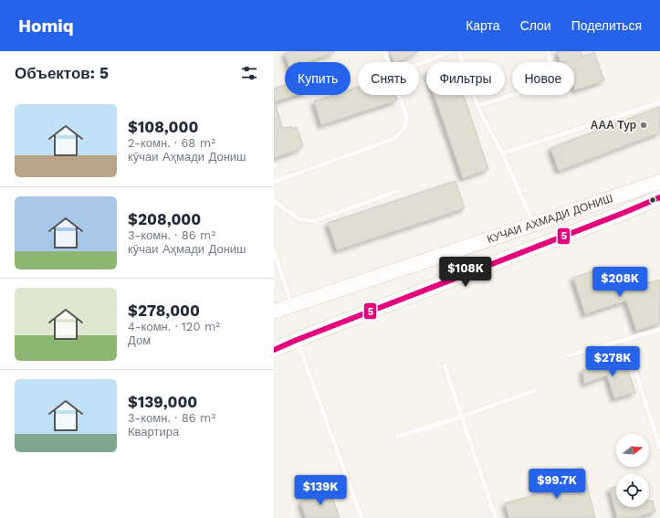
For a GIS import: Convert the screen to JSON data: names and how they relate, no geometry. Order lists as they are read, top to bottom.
{
  "streets": {
    "street": ["КУЧАИ АХМАДИ ДОНИШ"]
  },
  "places": ["ААА Тур"],
  "lines": ["transit line 5"],
  "north": "right",
  "page": {
    "header": "Homiq",
    "nav": ["Карта", "Слои", "Поделиться"],
    "heading": "Объектов: 5",
    "chip": [
      "Купить",
      "Снять",
      "Фильтры",
      "Новое"
    ],
    "list": [
      {
        "name": "$108,000",
        "note": "2-комн. · 68 m² · кӯчаи Аҳмади Дониш"
      },
      {
        "name": "$208,000",
        "note": "3-комн. · 86 m² · кӯчаи Аҳмади Дониш"
      },
      {
        "name": "$278,000",
        "note": "4-комн. · 120 m² · Дом"
      },
      {
        "name": "$139,000",
        "note": "3-комн. · 86 m² · Квартира"
      }
    ],
    "price": [
      "$108K",
      "$208K",
      "$278K",
      "$99.7K",
      "$139K"
    ]
  }
}
